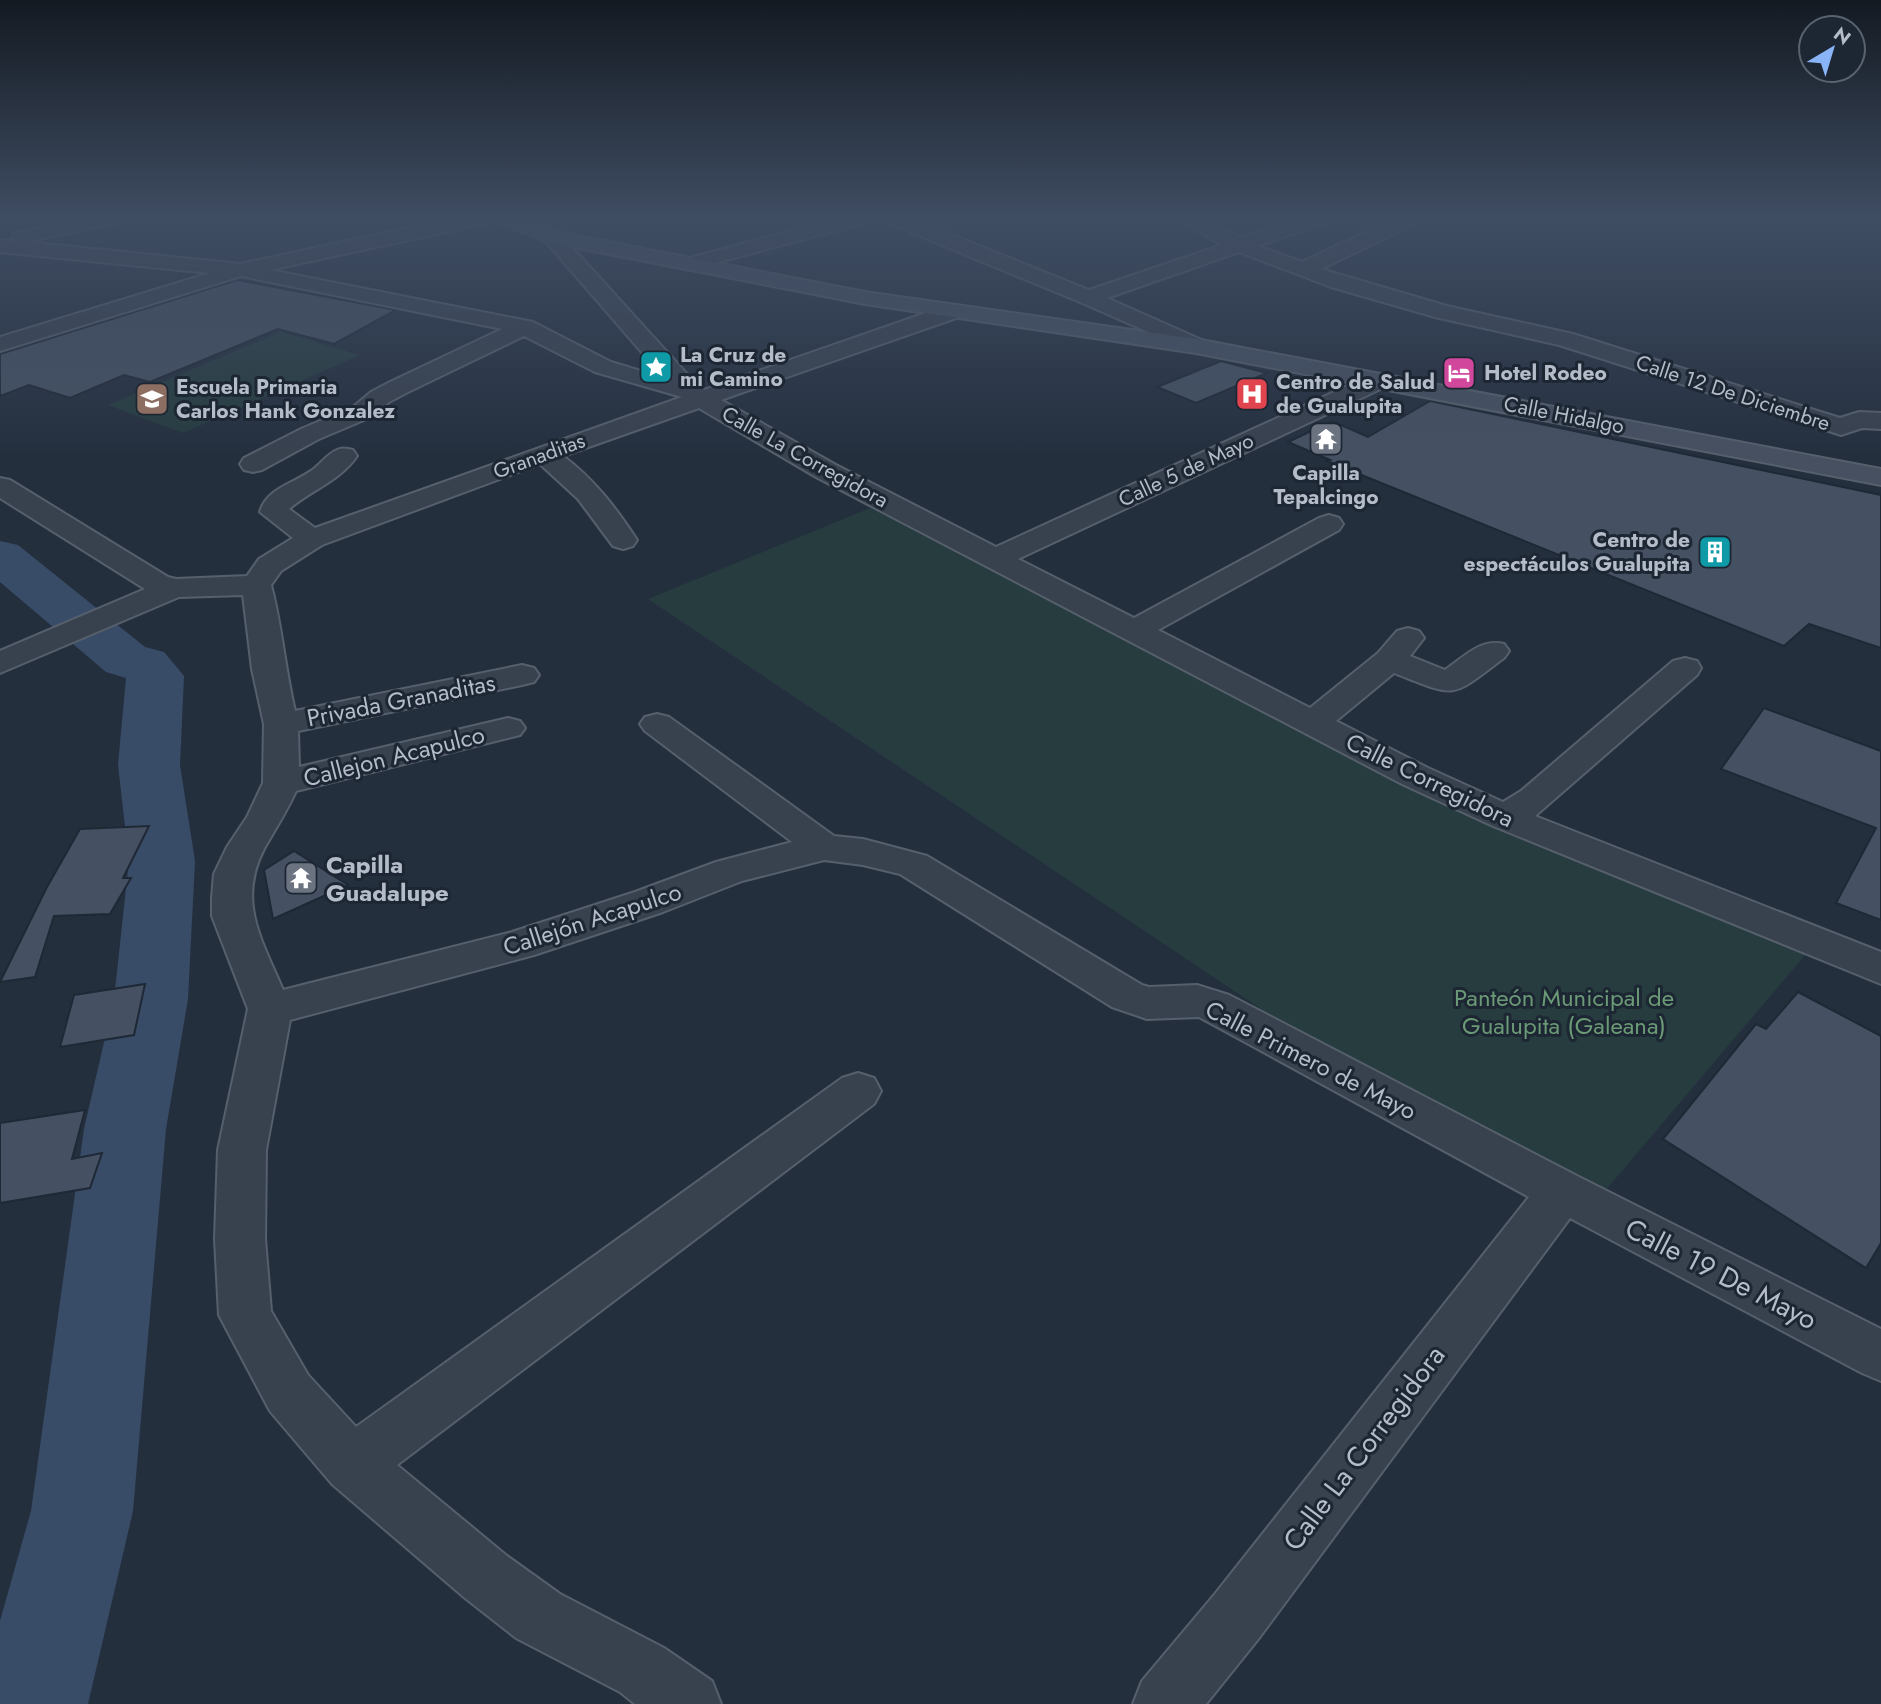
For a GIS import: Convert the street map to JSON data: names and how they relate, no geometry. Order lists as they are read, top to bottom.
{
  "streets": {
    "main road": ["Calle Hidalgo"],
    "street": [
      "Calle 12 De Diciembre",
      "Granaditas",
      "Calle La Corregidora",
      "Calle 5 de Mayo",
      "Privada Granaditas",
      "Callejon Acapulco",
      "Calle Corregidora",
      "Callejón Acapulco",
      "Calle Primero de Mayo",
      "Calle 19 De Mayo"
    ]
  },
  "crossings": [
    ["Calle Hidalgo", "Granaditas"],
    ["Calle Hidalgo", "Calle 5 de Mayo"],
    ["Granaditas", "Calle La Corregidora"],
    ["Calle La Corregidora", "Calle 5 de Mayo"],
    ["Calle La Corregidora", "Calle Corregidora"],
    ["Calle La Corregidora", "Calle Primero de Mayo"],
    ["Calle La Corregidora", "Calle 19 De Mayo"],
    ["Calle 5 de Mayo", "Calle Corregidora"],
    ["Callejón Acapulco", "Calle Primero de Mayo"],
    ["Calle Primero de Mayo", "Calle 19 De Mayo"]
  ],
  "parks": ["Panteón Municipal de Gualupita (Galeana)"],
  "places": {
    "place": ["La Cruz de mi Camino"],
    "hotel": ["Hotel Rodeo"],
    "hospital": ["Centro de Salud de Gualupita"],
    "school or university": ["Escuela Primaria Carlos Hank Gonzalez"],
    "temple": ["Capilla Tepalcingo", "Capilla Guadalupe"],
    "building": ["Centro de espectáculos Gualupita"]
  },
  "north": "top right"
}
